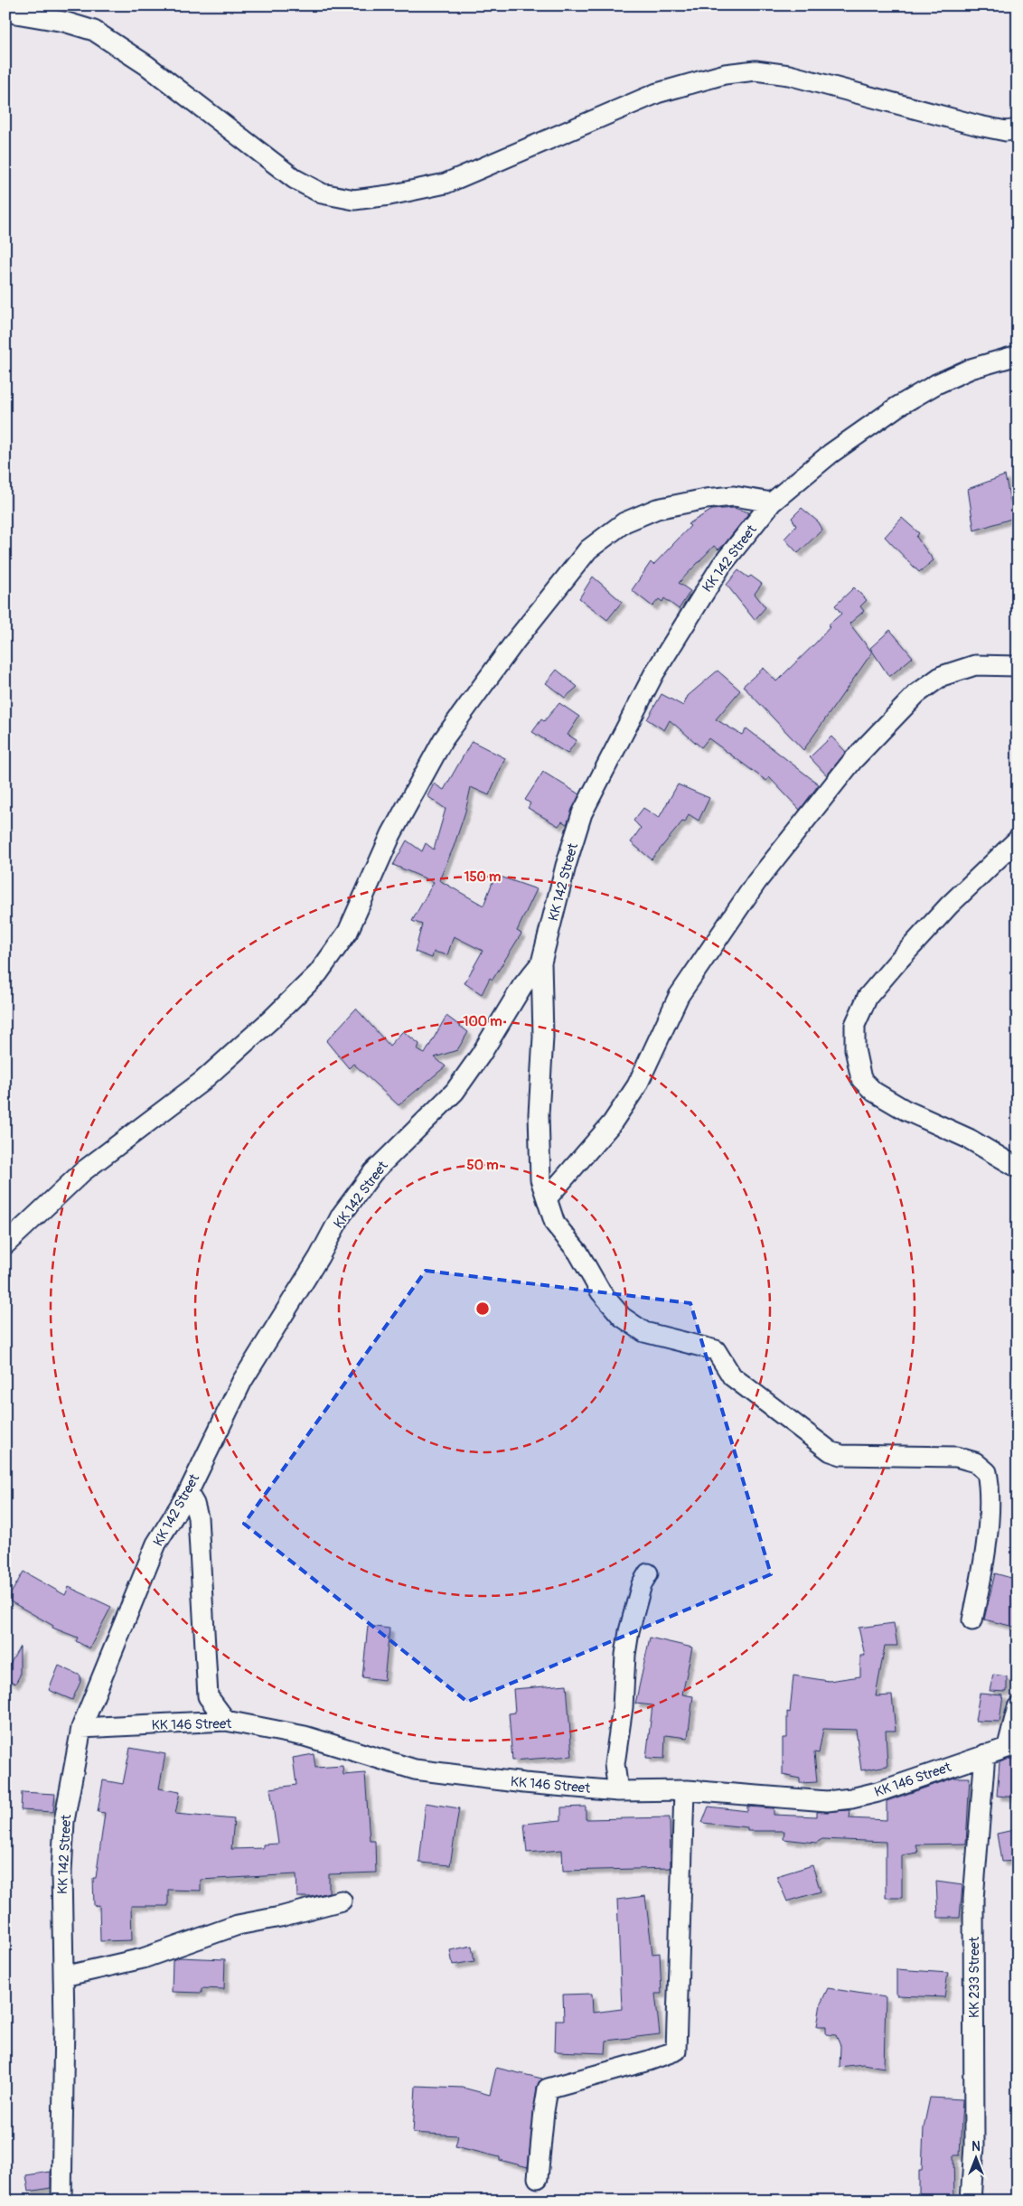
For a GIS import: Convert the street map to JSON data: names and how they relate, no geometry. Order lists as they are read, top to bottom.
{
  "streets": {
    "street": ["KK 142 Street", "KK 146 Street", "KK 233 Street"]
  },
  "crossings": [
    ["KK 142 Street", "KK 146 Street"],
    ["KK 146 Street", "KK 233 Street"]
  ],
  "north": "top",
  "rings": ["150 m", "100 m", "50 m"]
}
